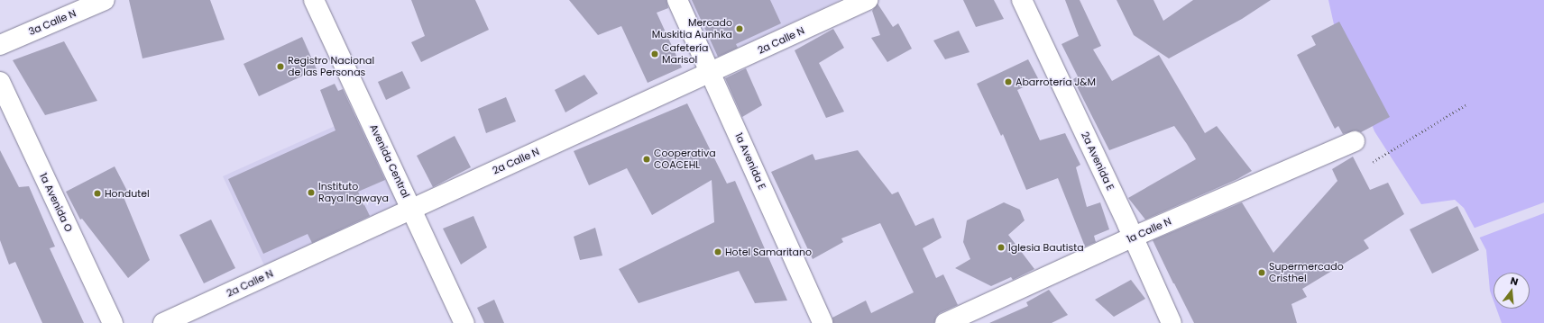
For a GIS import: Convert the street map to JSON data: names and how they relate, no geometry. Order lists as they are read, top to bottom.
{
  "streets": {
    "street": [
      "3a Calle N",
      "2a Calle N",
      "Avenida Central",
      "1a Avenida E",
      "2a Avenida E",
      "1a Avenida O",
      "1a Calle N"
    ]
  },
  "crossings": [
    ["2a Calle N", "Avenida Central"],
    ["2a Calle N", "1a Avenida E"],
    ["2a Avenida E", "1a Calle N"]
  ],
  "places": [
    "Mercado Muskitia Aunhka",
    "Cafetería Marisol",
    "Registro Nacional de las Personas",
    "Abarrotería J&M",
    "Cooperativa COACEHL",
    "Instituto Raya Ingwaya",
    "Hondutel",
    "Iglesia Bautista",
    "Hotel Samaritano",
    "Supermercado Cristhel"
  ],
  "north": "top"
}
